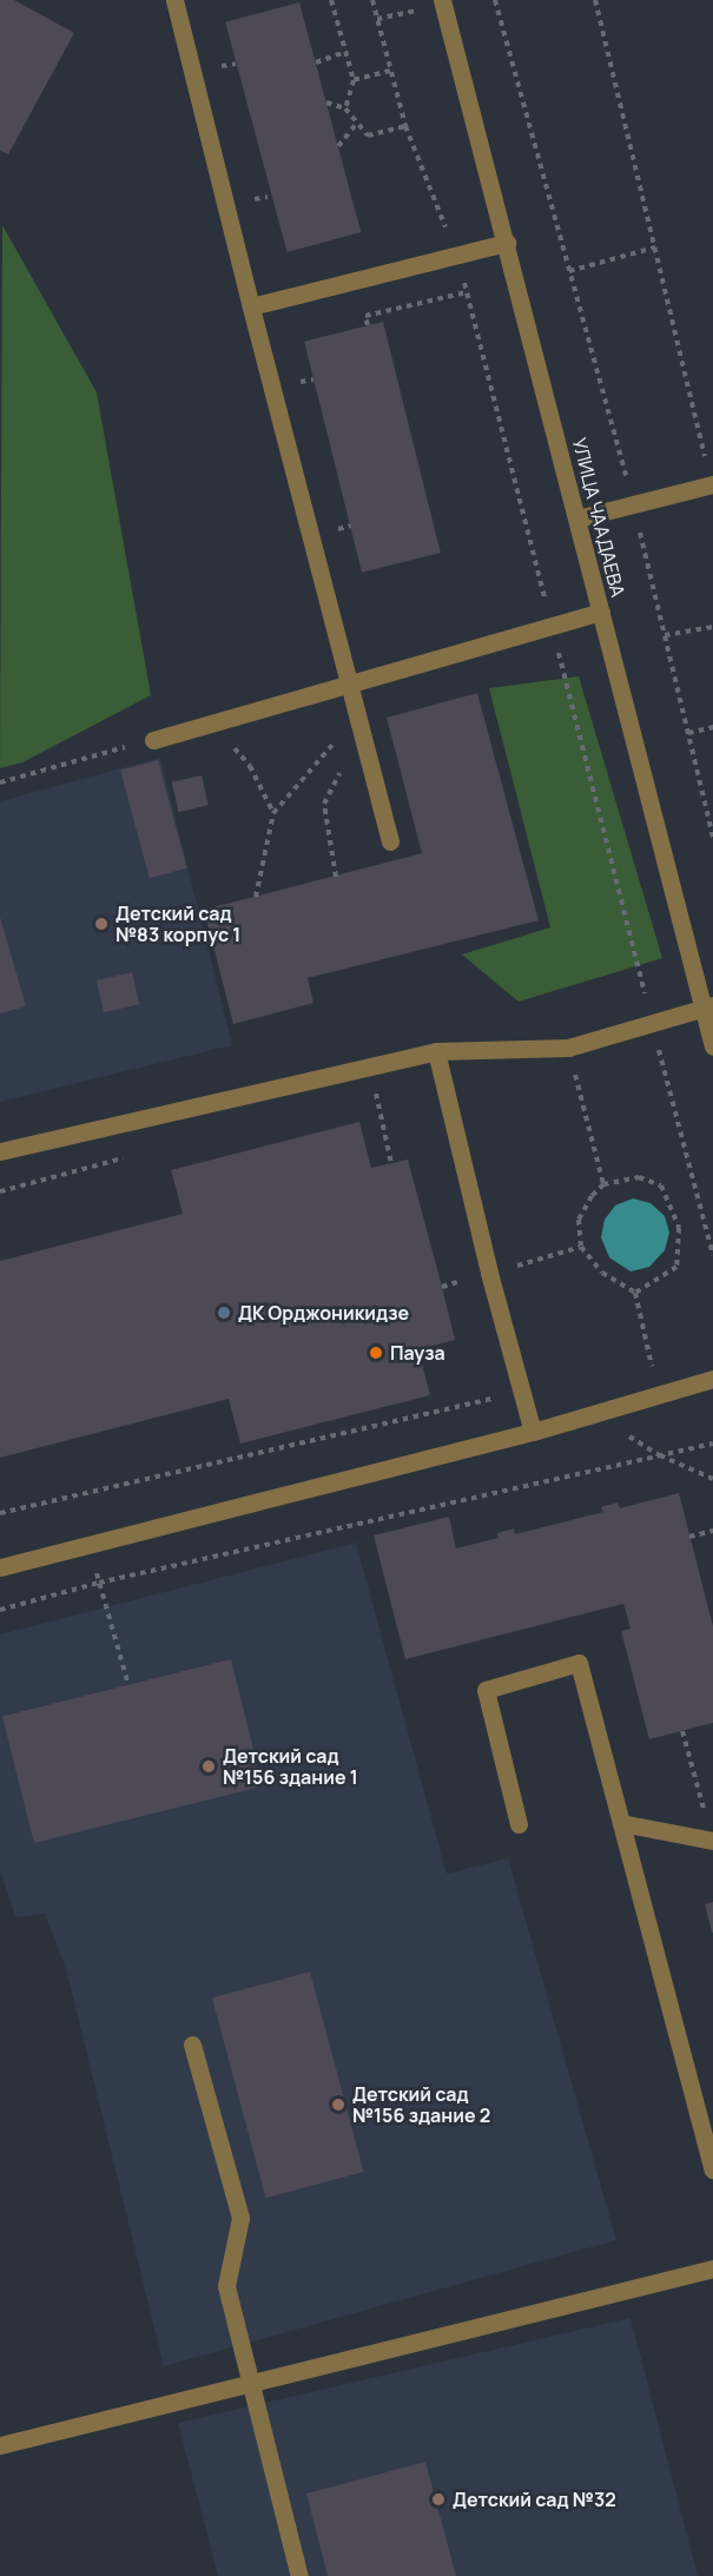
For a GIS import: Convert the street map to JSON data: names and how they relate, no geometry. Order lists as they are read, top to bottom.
{
  "streets": {
    "street": ["УЛИЦА ЧААДАЕВА"]
  },
  "places": [
    "Детский сад №83 корпус 1",
    "ДК Орджоникидзе",
    "Пауза",
    "Детский сад №156 здание 1",
    "Детский сад №156 здание 2",
    "Детский сад №32"
  ]
}
